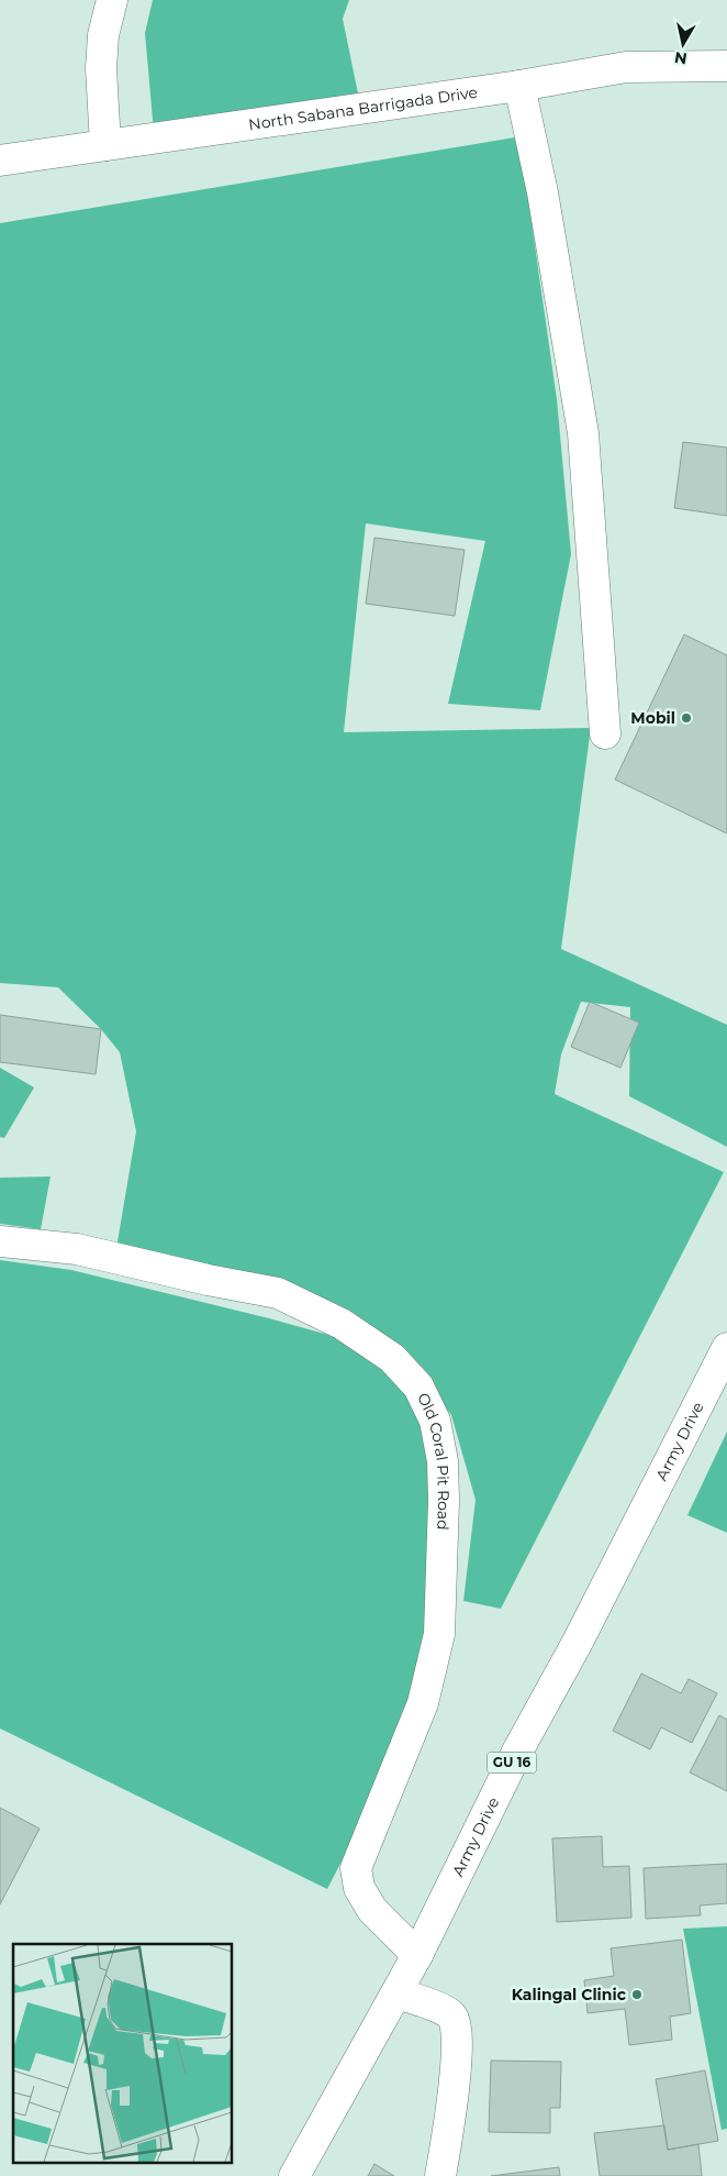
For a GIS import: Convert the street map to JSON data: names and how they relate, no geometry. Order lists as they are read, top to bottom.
{
  "streets": {
    "street": [
      "North Sabana Barrigada Drive",
      "Army Drive",
      "Old Coral Pit Road",
      "GU 16"
    ]
  },
  "crossings": [
    ["Army Drive", "Old Coral Pit Road"]
  ],
  "places": ["Mobil", "Kalingal Clinic"],
  "north": "bottom"
}
